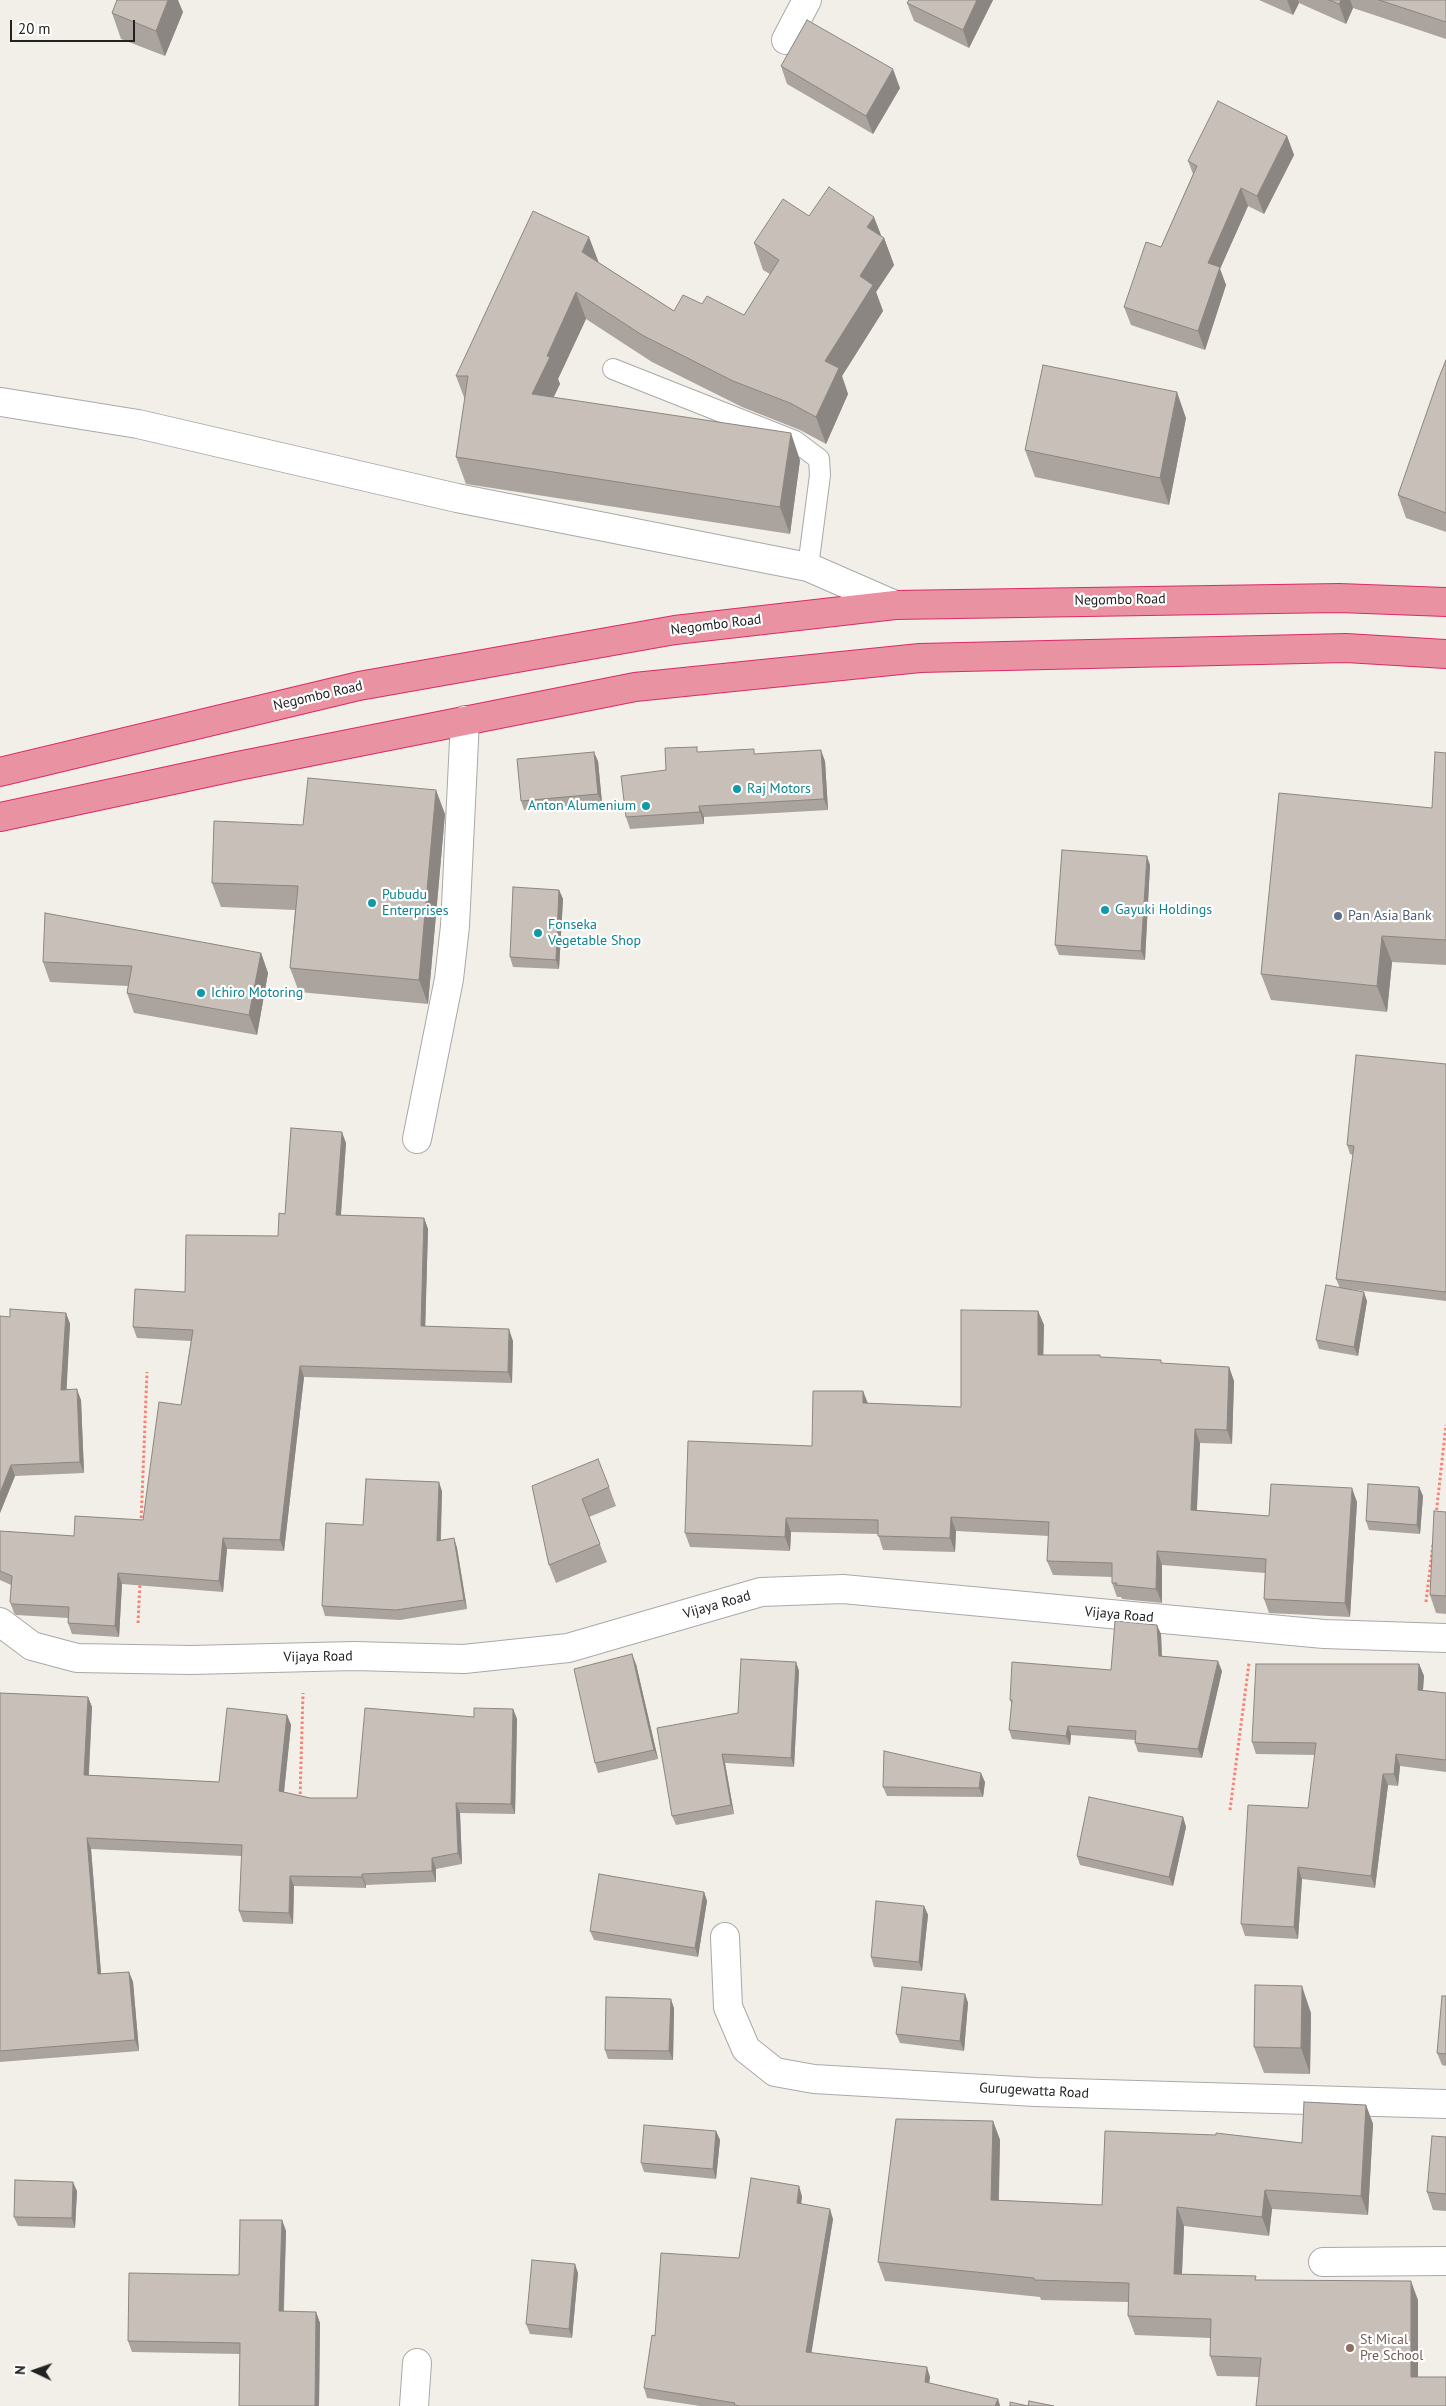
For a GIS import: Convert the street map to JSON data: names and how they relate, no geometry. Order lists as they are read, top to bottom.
{
  "streets": {
    "highway": ["Negombo Road"],
    "street": ["Vijaya Road", "Gurugewatta Road"]
  },
  "places": [
    "Raj Motors",
    "Anton Alumenium",
    "Pubudu Enterprises",
    "Gayuki Holdings",
    "Pan Asia Bank",
    "Fonseka Vegetable Shop",
    "Ichiro Motoring",
    "St Mical Pre School"
  ],
  "scale_bar": "20 m",
  "north": "left"
}
